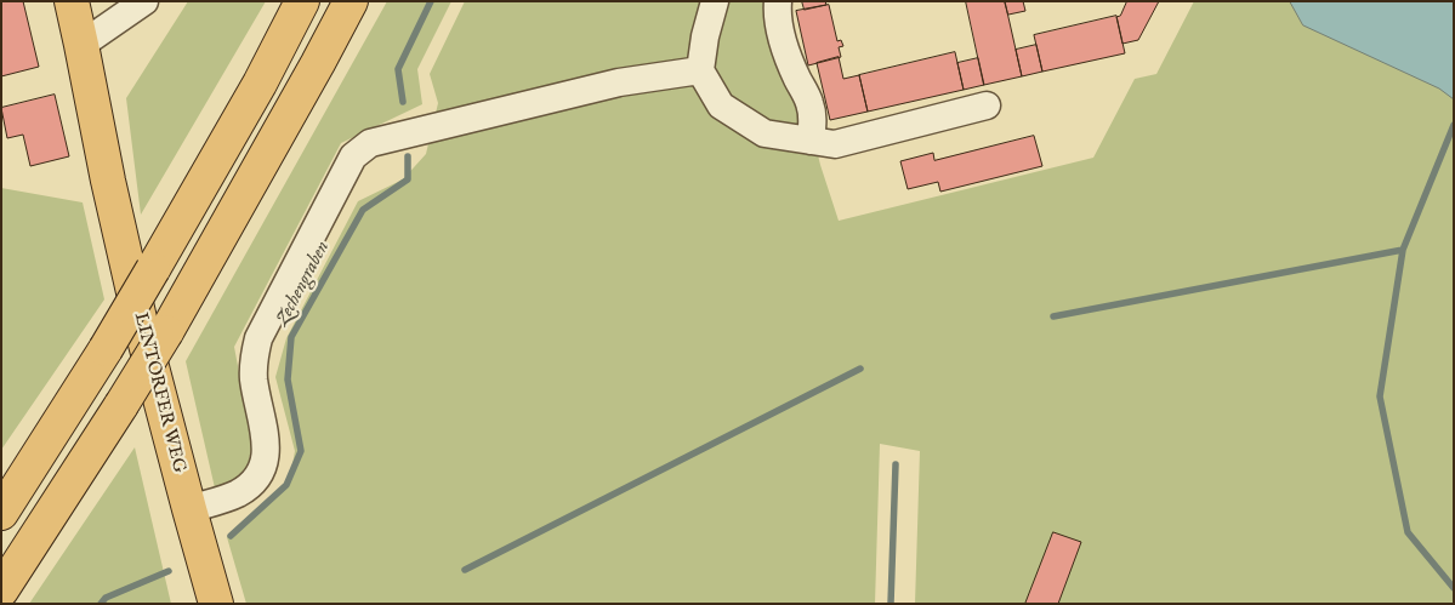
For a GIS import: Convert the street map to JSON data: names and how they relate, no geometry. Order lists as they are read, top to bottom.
{
  "streets": {
    "main road": ["LINTORFER WEG"]
  },
  "water": ["Zechengraben"]
}
